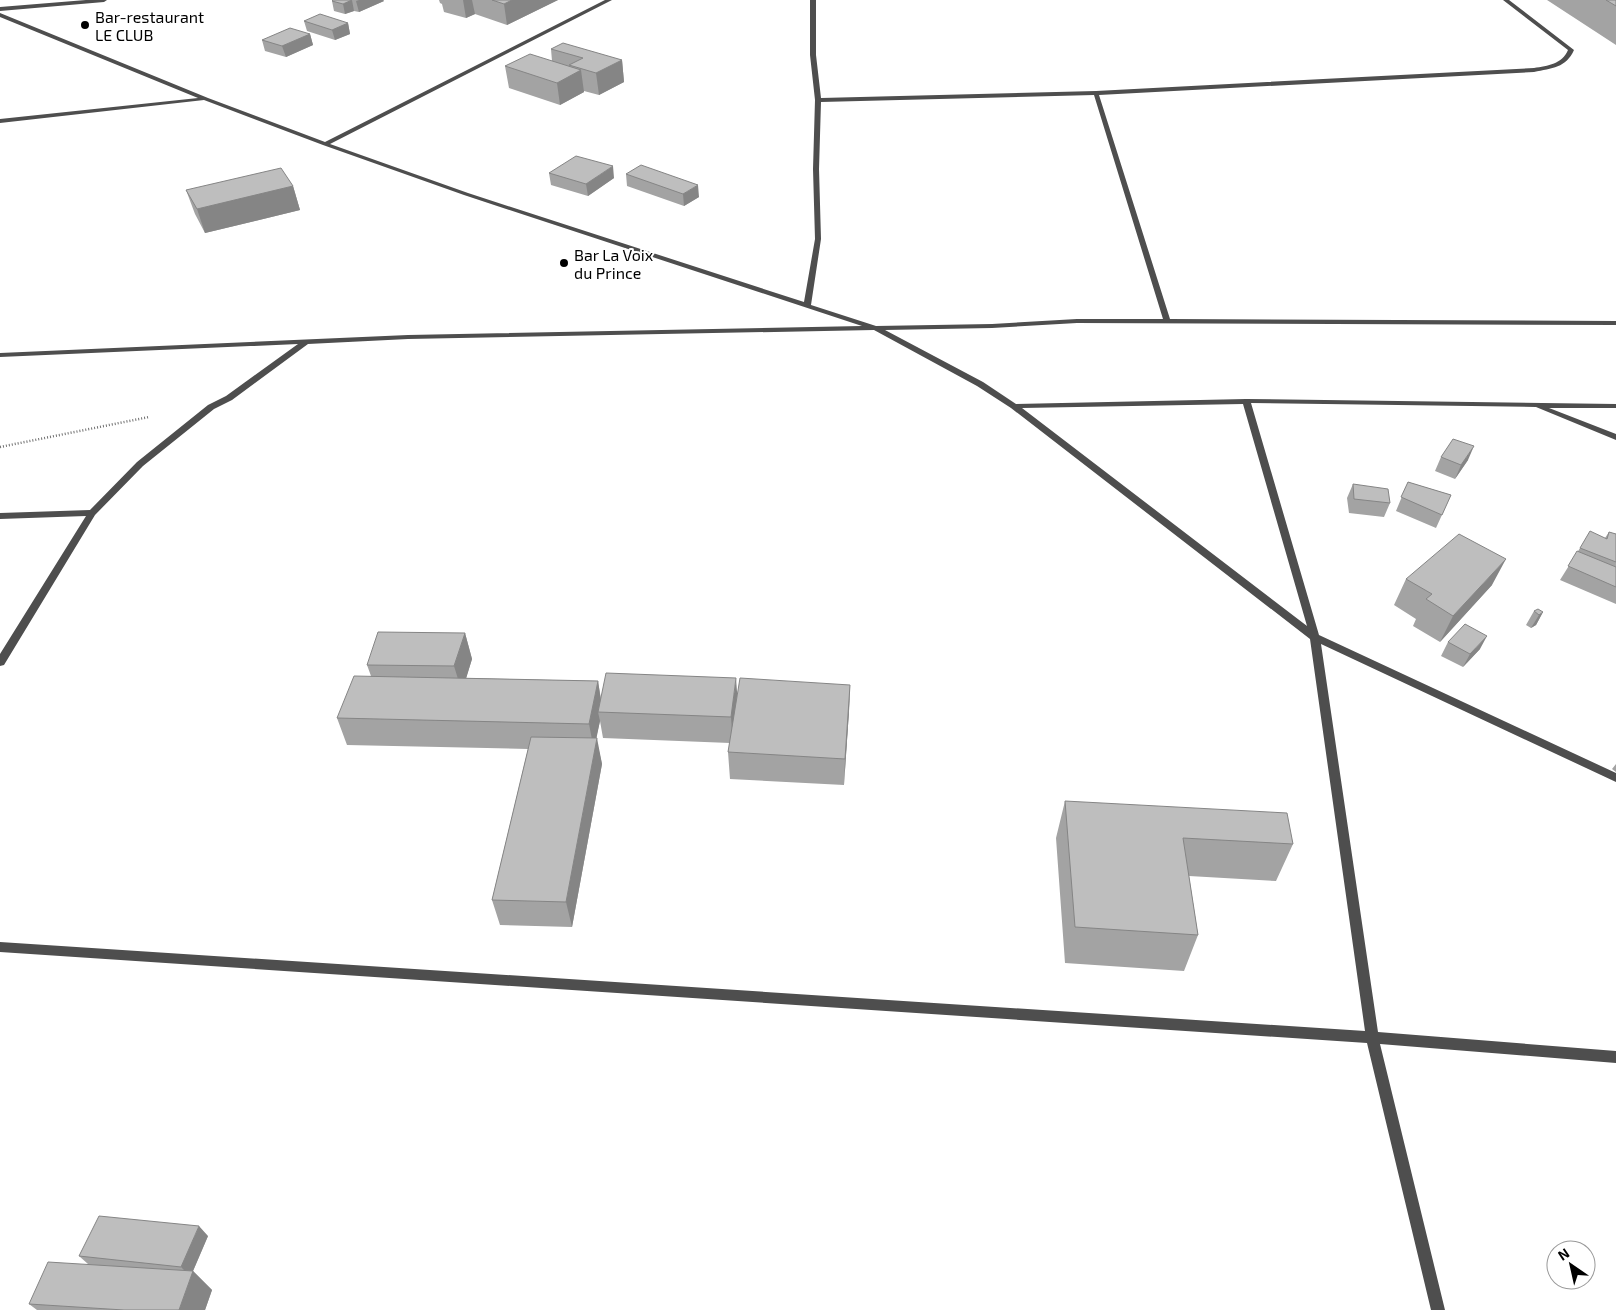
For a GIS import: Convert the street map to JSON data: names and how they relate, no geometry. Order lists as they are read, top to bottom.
{
  "places": ["Bar-restaurant LE CLUB", "Bar La Voix du Prince"],
  "north": "top left"
}
